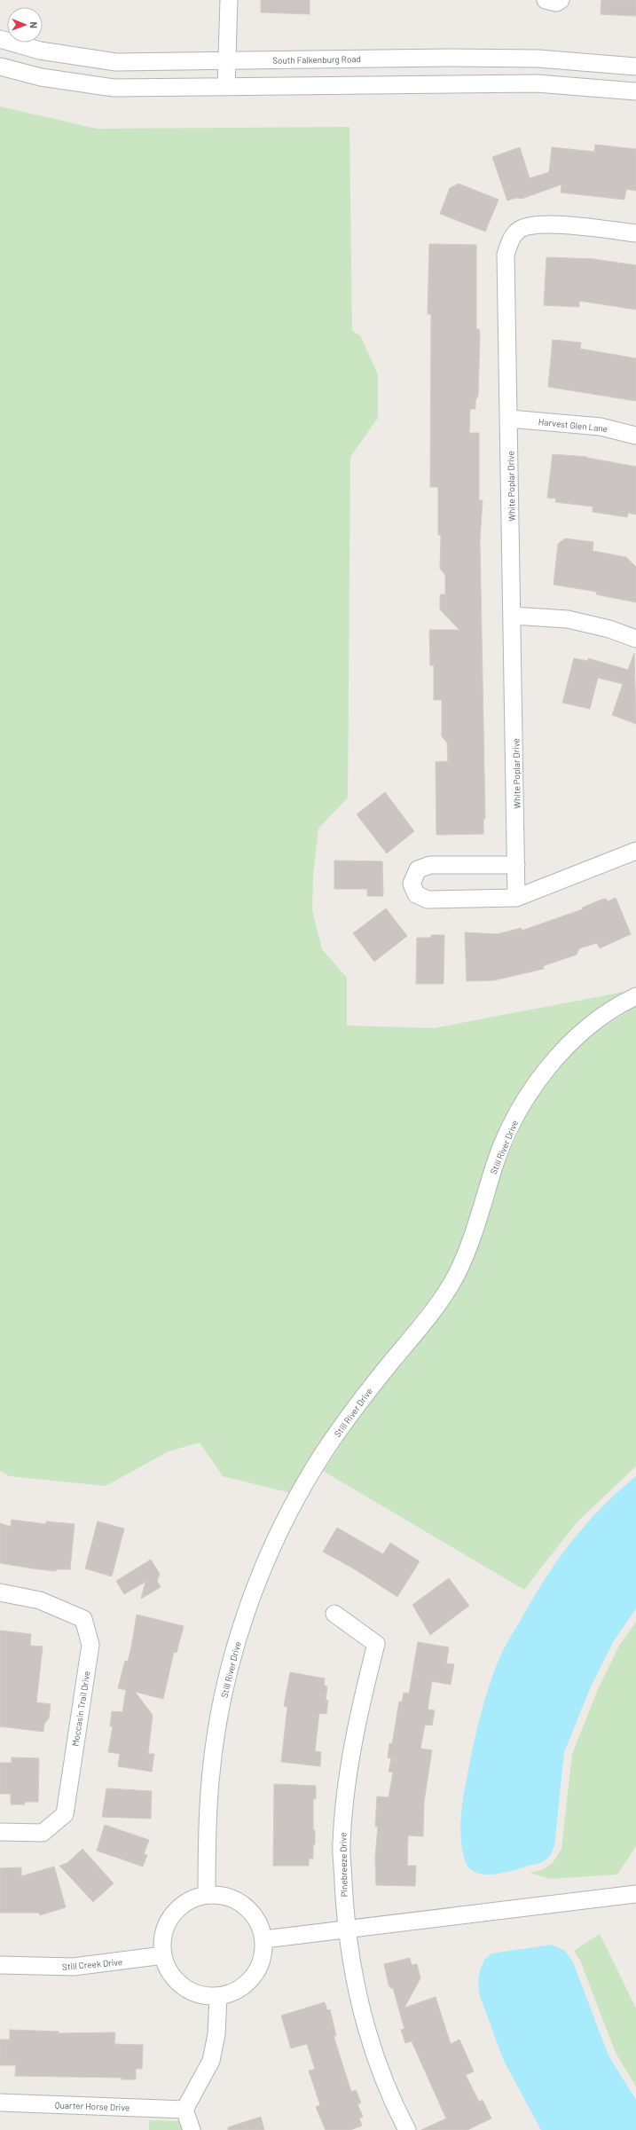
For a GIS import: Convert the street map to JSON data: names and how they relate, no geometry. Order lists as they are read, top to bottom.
{
  "streets": {
    "street": [
      "South Falkenburg Road",
      "Harvest Glen Lane",
      "White Poplar Drive",
      "Still River Drive",
      "Moccasin Trail Drive",
      "Pinebreeze Drive",
      "Still Creek Drive",
      "Quarter Horse Drive"
    ]
  },
  "crossings": [
    ["Harvest Glen Lane", "White Poplar Drive"],
    ["Still River Drive", "Still Creek Drive"]
  ],
  "north": "right"
}
